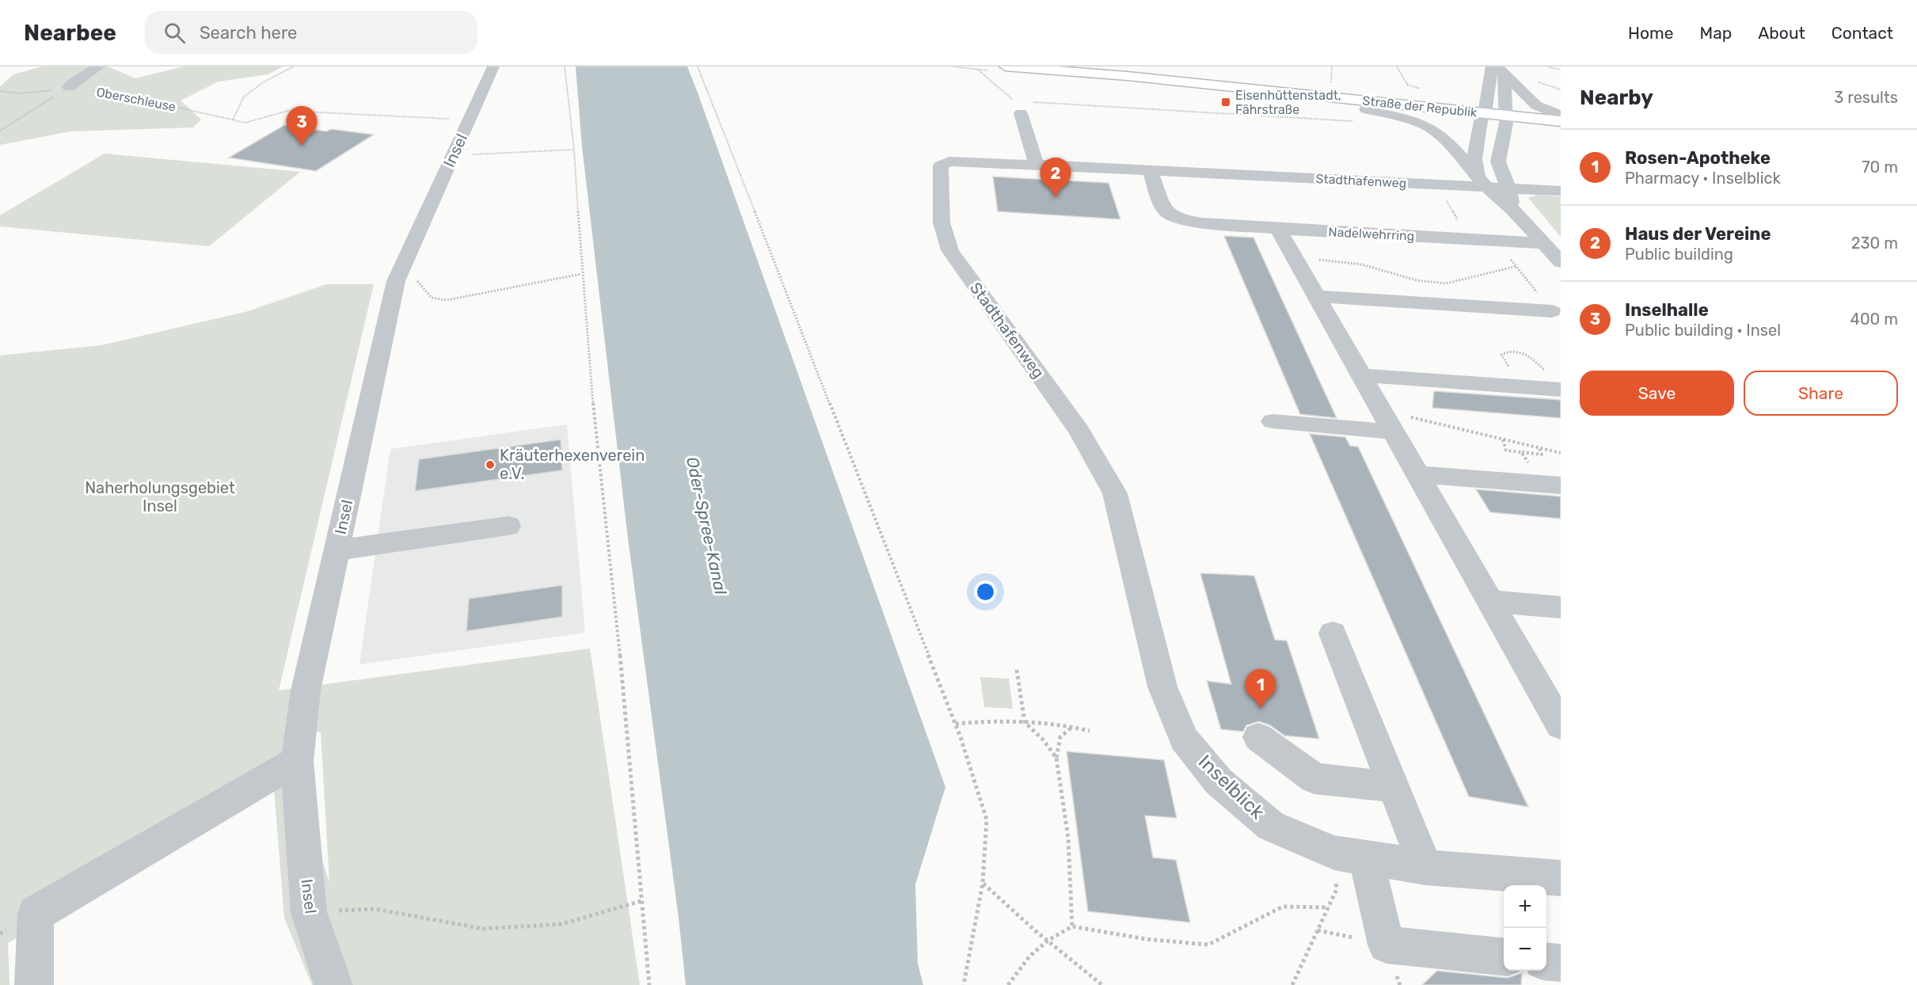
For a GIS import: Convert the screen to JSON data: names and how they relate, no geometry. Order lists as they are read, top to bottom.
{
  "streets": {
    "main road": ["Straße der Republik"],
    "street": [
      "Oberschleuse",
      "Insel",
      "Stadthafenweg",
      "Nadelwehrring",
      "Inselblick"
    ]
  },
  "crossings": [
    ["Oberschleuse", "Insel"],
    ["Stadthafenweg", "Inselblick"]
  ],
  "water": ["Oder-Spree-Kanal"],
  "parks": ["Naherholungsgebiet Insel"],
  "places": {
    "transit": ["Eisenhüttenstadt, Fährstraße"],
    "other": ["Kräuterhexenverein e.V."]
  },
  "page": {
    "header": "Nearbee",
    "search": "Search here",
    "nav": [
      "Home",
      "Map",
      "About",
      "Contact"
    ],
    "heading": ["Nearby", "3 results"],
    "pins": ["3", "2", "1"],
    "list": [
      {
        "mark": "1",
        "name": "Rosen-Apotheke",
        "note": "Pharmacy · Inselblick",
        "value": "70 m"
      },
      {
        "mark": "2",
        "name": "Haus der Vereine",
        "note": "Public building",
        "value": "230 m"
      },
      {
        "mark": "3",
        "name": "Inselhalle",
        "note": "Public building · Insel",
        "value": "400 m"
      }
    ],
    "buttons": ["Save", "Share"],
    "map_buttons": ["+", "−"]
  }
}
